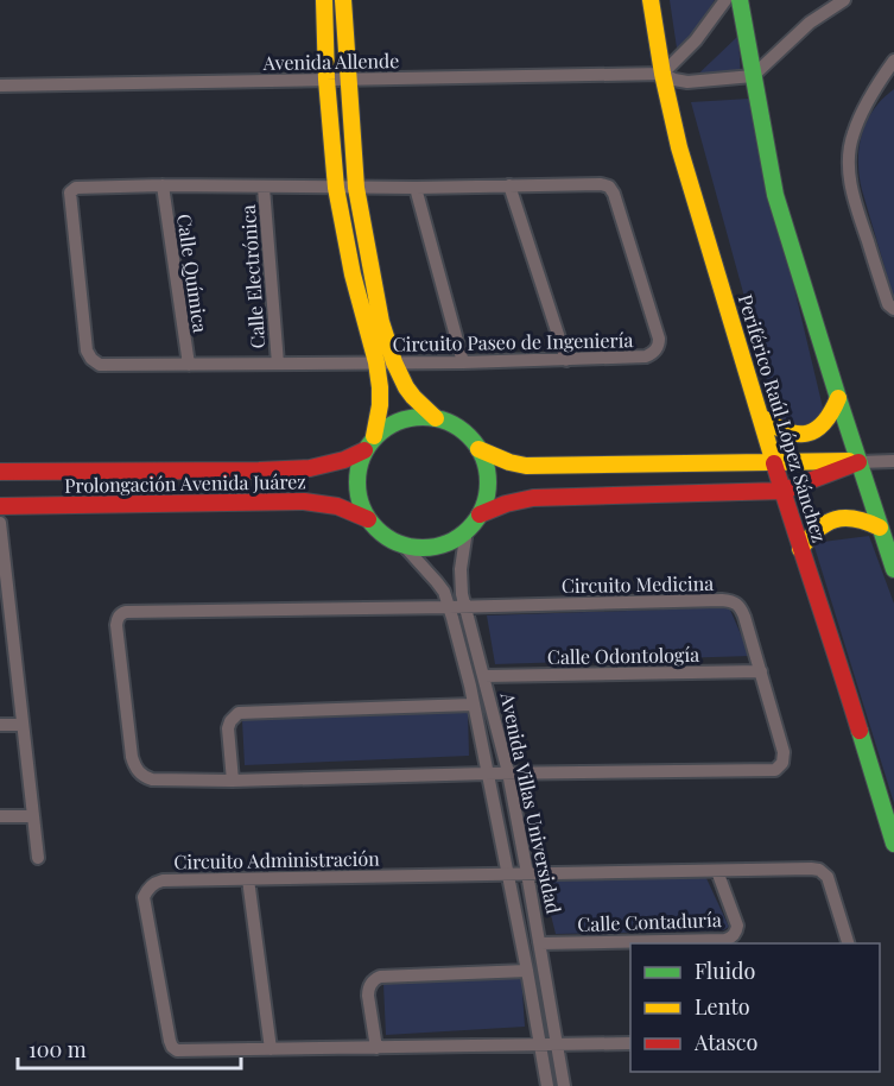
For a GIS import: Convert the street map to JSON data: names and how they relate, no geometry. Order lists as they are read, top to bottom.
{
  "streets": {
    "street": [
      "Avenida Allende",
      "Calle Química",
      "Calle Electrónica",
      "Circuito Paseo de Ingeniería",
      "Periférico Raúl López Sánchez",
      "Prolongación Avenida Juárez",
      "Circuito Medicina",
      "Calle Odontología",
      "Avenida Villas Universidad",
      "Circuito Administración",
      "Calle Contaduría"
    ]
  },
  "crossings": [
    ["Avenida Allende", "Periférico Raúl López Sánchez"],
    ["Calle Química", "Circuito Paseo de Ingeniería"],
    ["Calle Electrónica", "Circuito Paseo de Ingeniería"],
    ["Prolongación Avenida Juárez", "Avenida Villas Universidad"],
    ["Circuito Medicina", "Calle Odontología"],
    ["Circuito Medicina", "Avenida Villas Universidad"],
    ["Calle Odontología", "Avenida Villas Universidad"],
    ["Avenida Villas Universidad", "Circuito Administración"],
    ["Avenida Villas Universidad", "Calle Contaduría"],
    ["Circuito Administración", "Calle Contaduría"]
  ],
  "legend": ["Fluido", "Lento", "Atasco"],
  "scale_bar": "100 m"
}
